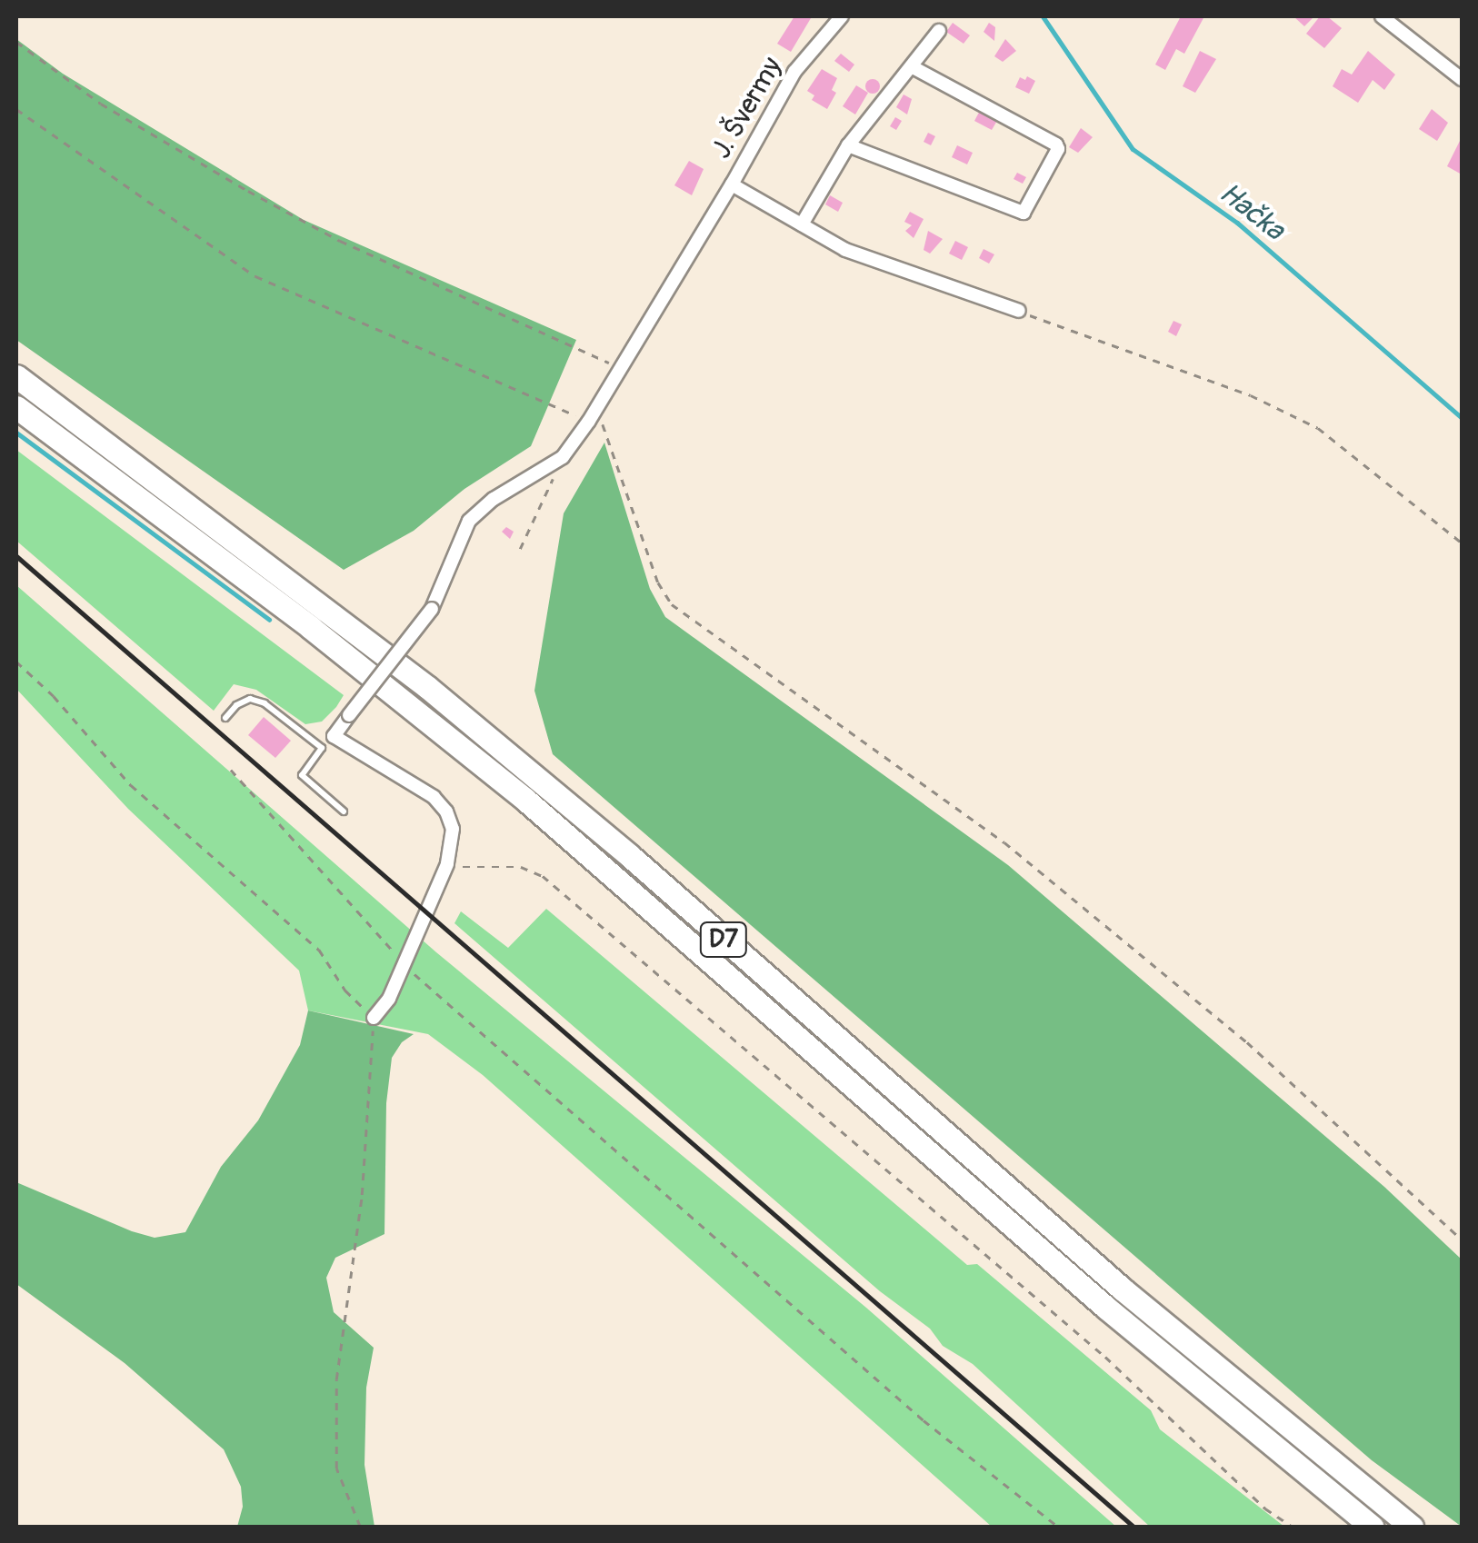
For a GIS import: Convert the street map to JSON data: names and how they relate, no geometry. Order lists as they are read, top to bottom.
{
  "streets": {
    "highway": ["D7"],
    "street": ["J. Švermy"]
  },
  "water": ["Hačka"]
}
